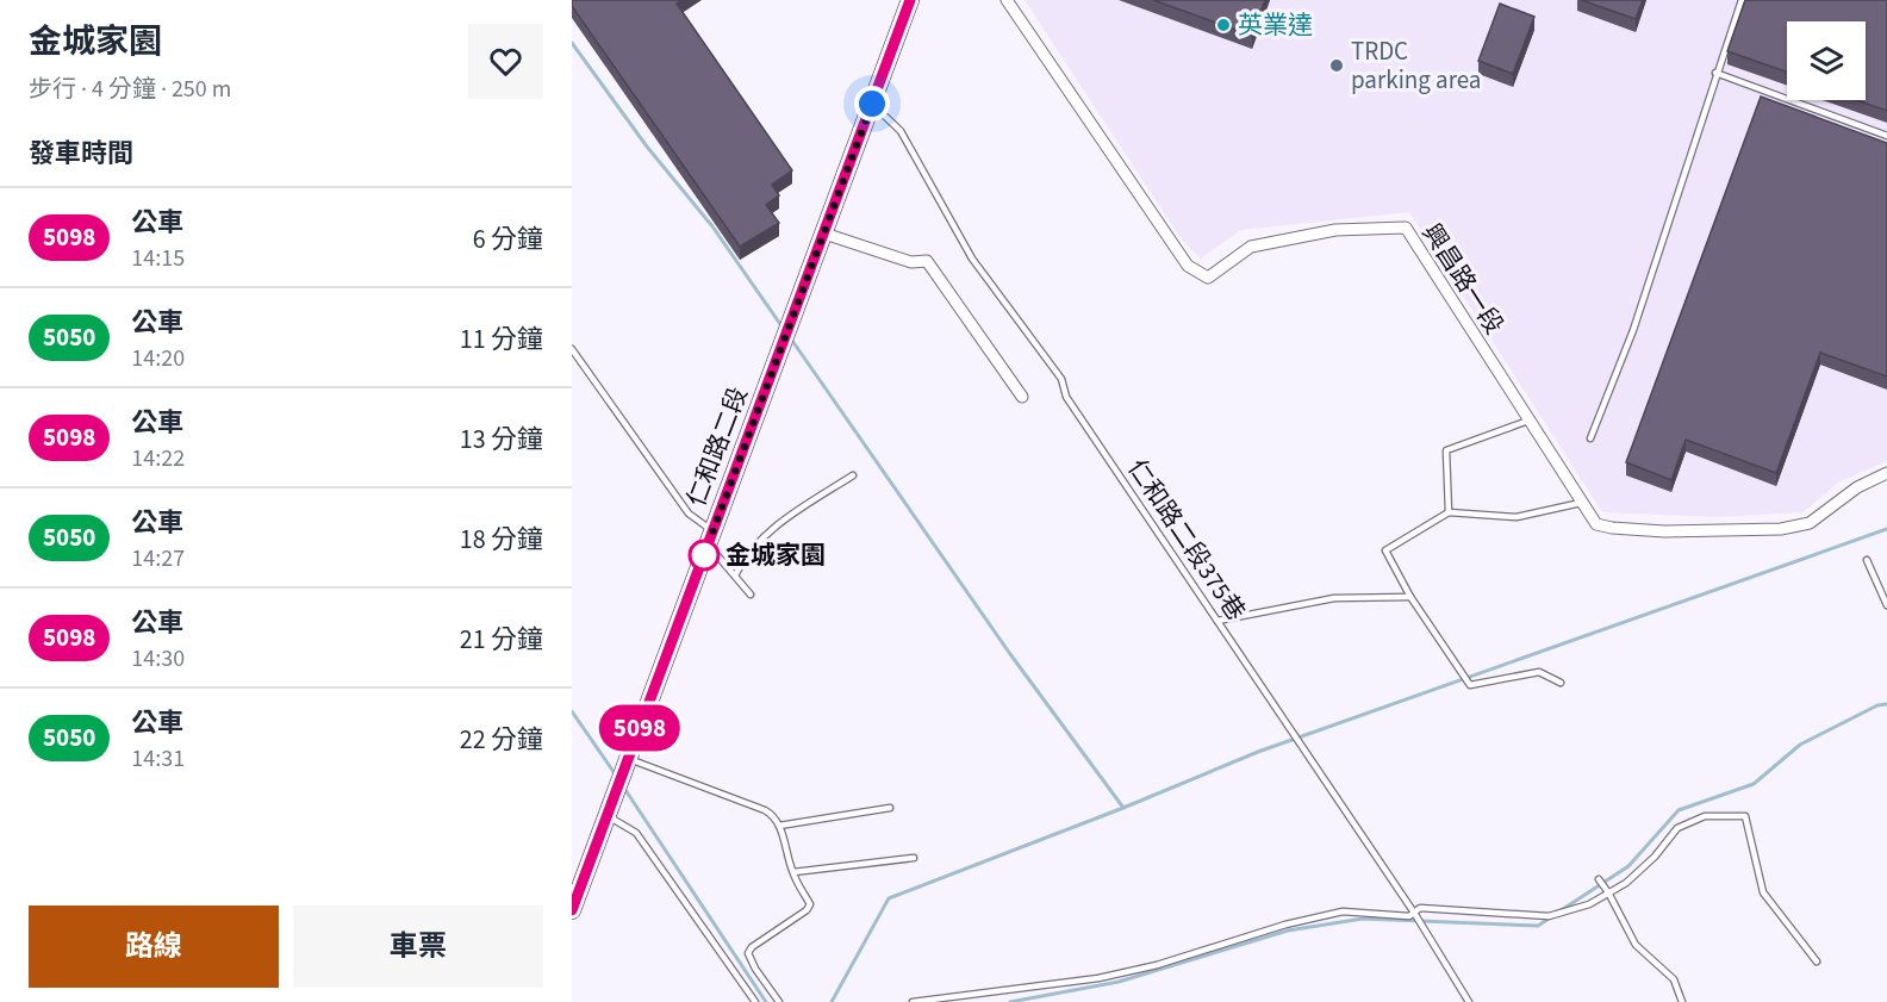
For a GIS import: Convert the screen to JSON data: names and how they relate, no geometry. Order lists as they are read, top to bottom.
{
  "streets": {
    "main road": ["仁和路二段"],
    "street": ["興昌路一段"],
    "lane": ["仁和路二段375巷"]
  },
  "crossings": [
    ["仁和路二段", "仁和路二段375巷"]
  ],
  "places": ["英業達", "TRDC parking area", "金城家園"],
  "lines": ["bus line 5098"],
  "page": {
    "heading": [
      ["金城家園", "步行 · 4 分鐘 · 250 m"],
      "發車時間"
    ],
    "on_map": "5098",
    "list": [
      {
        "mark": "5098",
        "name": "公車",
        "note": "14:15",
        "value": "6 分鐘"
      },
      {
        "mark": "5050",
        "name": "公車",
        "note": "14:20",
        "value": "11 分鐘"
      },
      {
        "mark": "5098",
        "name": "公車",
        "note": "14:22",
        "value": "13 分鐘"
      },
      {
        "mark": "5050",
        "name": "公車",
        "note": "14:27",
        "value": "18 分鐘"
      },
      {
        "mark": "5098",
        "name": "公車",
        "note": "14:30",
        "value": "21 分鐘"
      },
      {
        "mark": "5050",
        "name": "公車",
        "note": "14:31",
        "value": "22 分鐘"
      }
    ],
    "buttons": ["路線", "車票"]
  }
}
